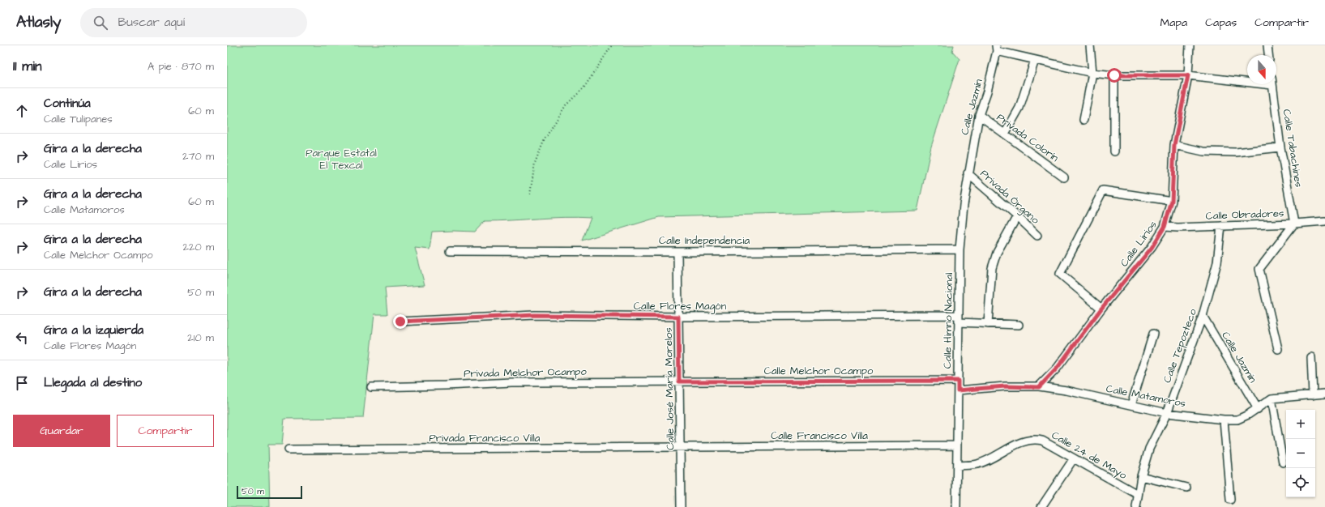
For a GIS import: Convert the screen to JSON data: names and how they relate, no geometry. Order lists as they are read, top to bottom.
{
  "streets": {
    "street": [
      "Calle Jazmín",
      "Privada Colorín",
      "Calle Tabachines",
      "Privada Órgano",
      "Calle Obradores",
      "Calle Independencia",
      "Calle Lirios",
      "Calle Flores Magón",
      "Calle Himno Nacional",
      "Calle Tepozteco",
      "Calle Melchor Ocampo",
      "Privada Melchor Ocampo",
      "Calle José María Morelos",
      "Calle Matamoros",
      "Calle Francisco Villa",
      "Privada Francisco Villa",
      "Calle 24 de Mayo"
    ]
  },
  "crossings": [
    ["Calle Jazmín", "Privada Colorín"],
    ["Calle Jazmín", "Privada Órgano"],
    ["Calle Jazmín", "Calle Himno Nacional"],
    ["Calle Jazmín", "Calle Tepozteco"],
    ["Calle Jazmín", "Calle Matamoros"],
    ["Calle Tabachines", "Calle Obradores"],
    ["Privada Órgano", "Calle Himno Nacional"],
    ["Calle Obradores", "Calle Lirios"],
    ["Calle Obradores", "Calle Tepozteco"],
    ["Calle Independencia", "Calle Himno Nacional"],
    ["Calle Independencia", "Calle José María Morelos"],
    ["Calle Lirios", "Calle Matamoros"],
    ["Calle Flores Magón", "Calle Himno Nacional"],
    ["Calle Flores Magón", "Calle José María Morelos"],
    ["Calle Himno Nacional", "Calle Melchor Ocampo"],
    ["Calle Himno Nacional", "Calle Matamoros"],
    ["Calle Himno Nacional", "Calle Francisco Villa"],
    ["Calle Himno Nacional", "Calle 24 de Mayo"],
    ["Calle Tepozteco", "Calle Matamoros"],
    ["Calle Tepozteco", "Calle 24 de Mayo"],
    ["Calle Melchor Ocampo", "Privada Melchor Ocampo"],
    ["Calle Melchor Ocampo", "Calle José María Morelos"],
    ["Privada Melchor Ocampo", "Calle José María Morelos"],
    ["Calle José María Morelos", "Calle Francisco Villa"],
    ["Calle José María Morelos", "Privada Francisco Villa"],
    ["Calle Francisco Villa", "Privada Francisco Villa"]
  ],
  "parks": ["Parque Estatal El Texcal"],
  "scale_bar": "50 m",
  "north": "bottom",
  "page": {
    "header": "Atlasly",
    "search": "Buscar aquí",
    "nav": ["Mapa", "Capas", "Compartir"],
    "heading": ["11 min", "A pie · 870 m"],
    "list": [
      ["Continúa", "Calle Tulipanes", "60 m"],
      ["Gira a la derecha", "Calle Lirios", "270 m"],
      ["Gira a la derecha", "Calle Matamoros", "60 m"],
      ["Gira a la derecha", "Calle Melchor Ocampo", "220 m"],
      ["Gira a la derecha", "50 m"],
      ["Gira a la izquierda", "Calle Flores Magón", "210 m"],
      "Llegada al destino"
    ],
    "buttons": ["Guardar", "Compartir"],
    "map_buttons": ["+", "−"],
    "scale": "50 m"
  }
}
